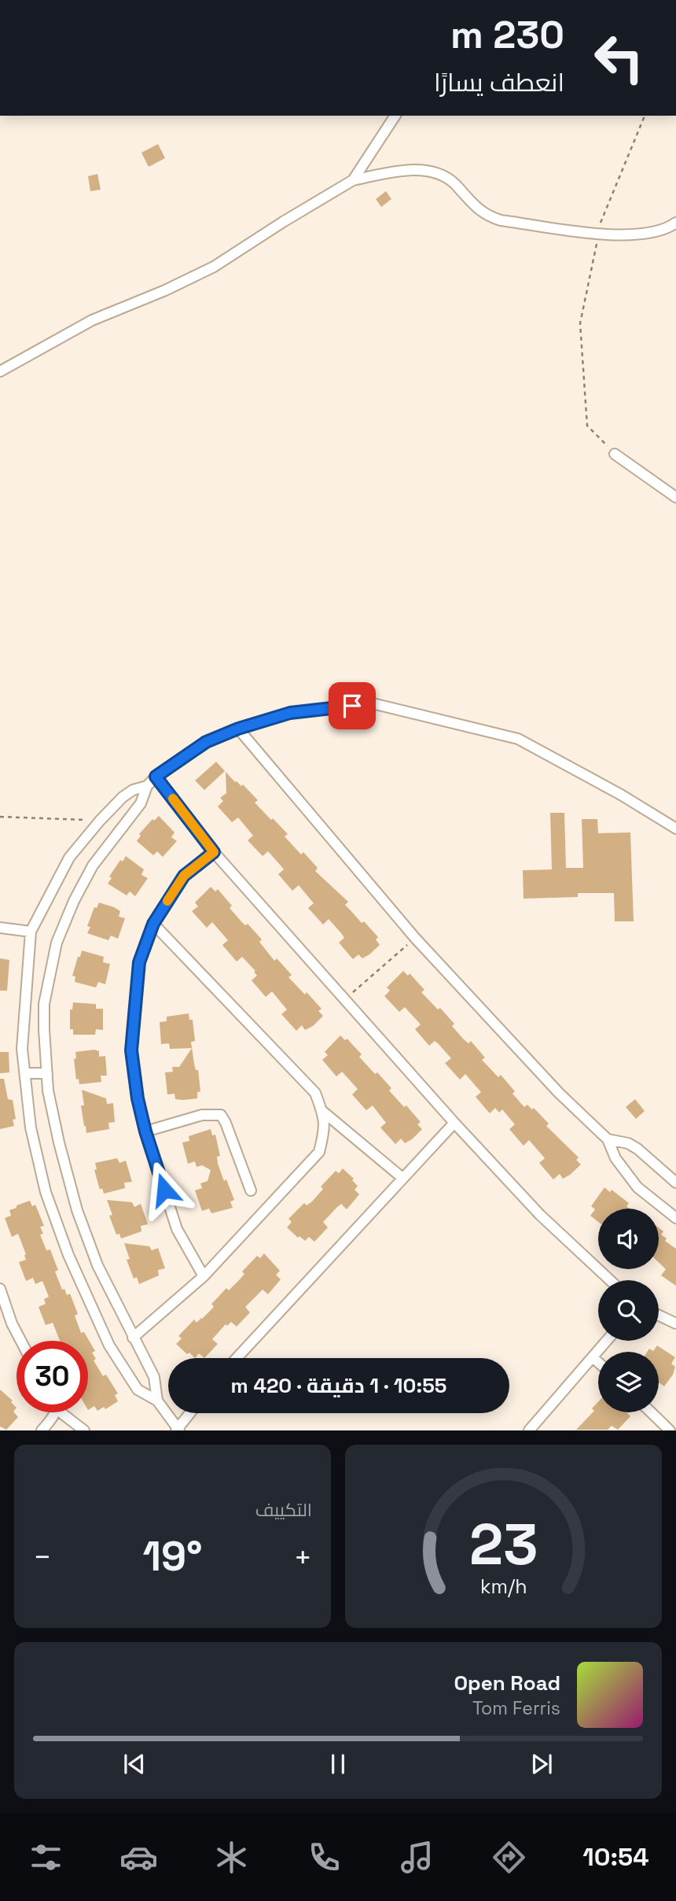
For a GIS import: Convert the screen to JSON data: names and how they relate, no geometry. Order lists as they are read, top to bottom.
{
  "page": {
    "turn": ["230 m", "انعطف يسارًا"],
    "limit": "30",
    "trip": "10:55 · 1 دقيقة · 420 m",
    "tile": "التكييف",
    "heat": ["−", "19°", "+"],
    "song": ["Open Road", "Tom Ferris"],
    "tabs": "10:54",
    "gauge": ["23", "km/h"]
  }
}
